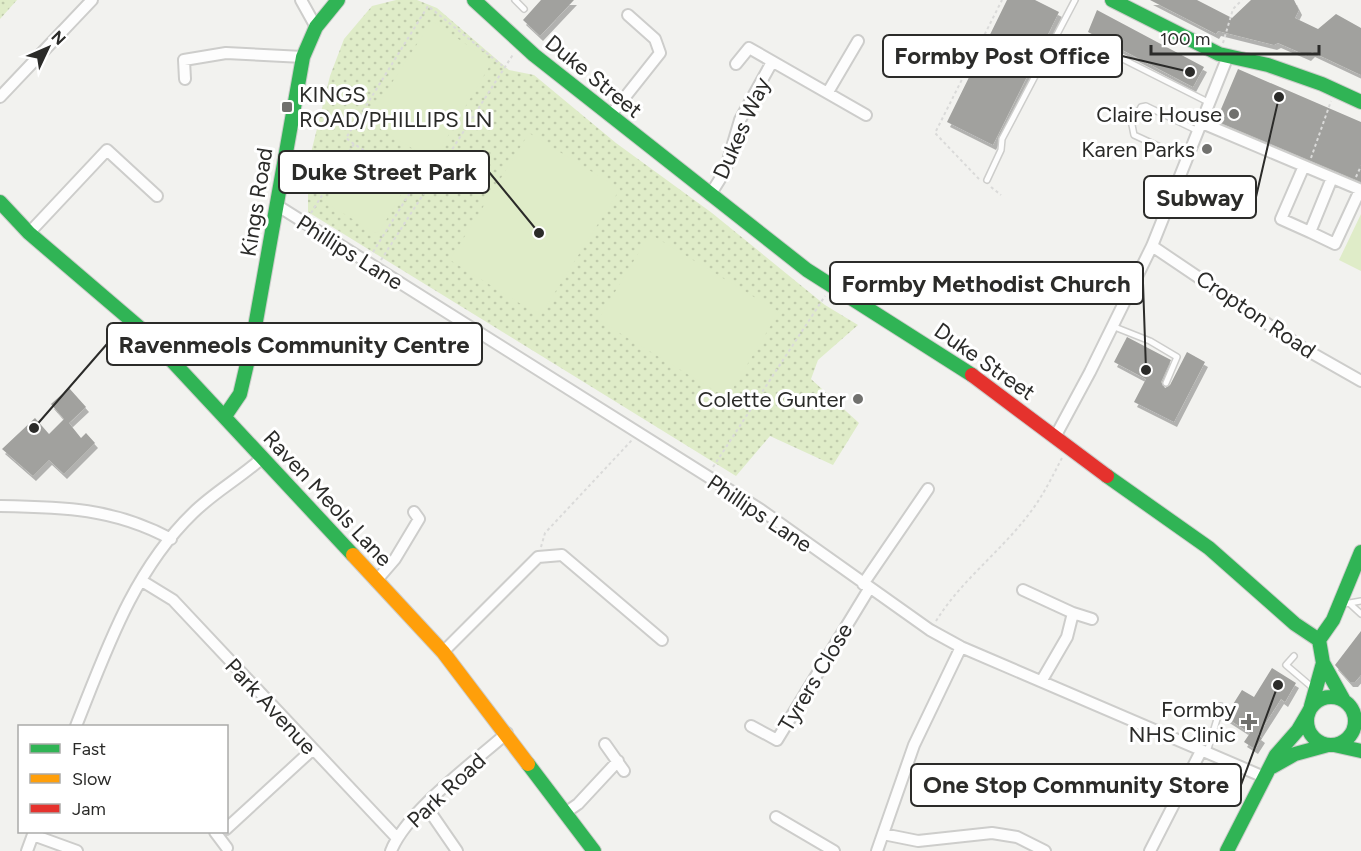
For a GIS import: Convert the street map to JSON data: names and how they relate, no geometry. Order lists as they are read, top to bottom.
{
  "streets": {
    "street": [
      "Duke Street",
      "Dukes Way",
      "Kings Road",
      "Phillips Lane",
      "Cropton Road",
      "Raven Meols Lane",
      "Tyrers Close",
      "Park Avenue",
      "Park Road"
    ]
  },
  "crossings": [
    ["Duke Street", "Dukes Way"],
    ["Kings Road", "Phillips Lane"],
    ["Kings Road", "Raven Meols Lane"],
    ["Phillips Lane", "Tyrers Close"],
    ["Raven Meols Lane", "Park Road"],
    ["Park Avenue", "Park Road"]
  ],
  "places": {
    "other": [
      "Formby Post Office",
      "Subway",
      "Claire House",
      "Karen Parks",
      "Duke Street Park",
      "Formby Methodist Church",
      "Colette Gunter",
      "Ravenmeols Community Centre",
      "One Stop Community Store"
    ],
    "transit": ["KINGS ROAD/PHILLIPS LN"],
    "health": ["Formby NHS Clinic"]
  },
  "legend": ["Fast", "Slow", "Jam"],
  "scale_bar": "100 m",
  "north": "top right"
}
